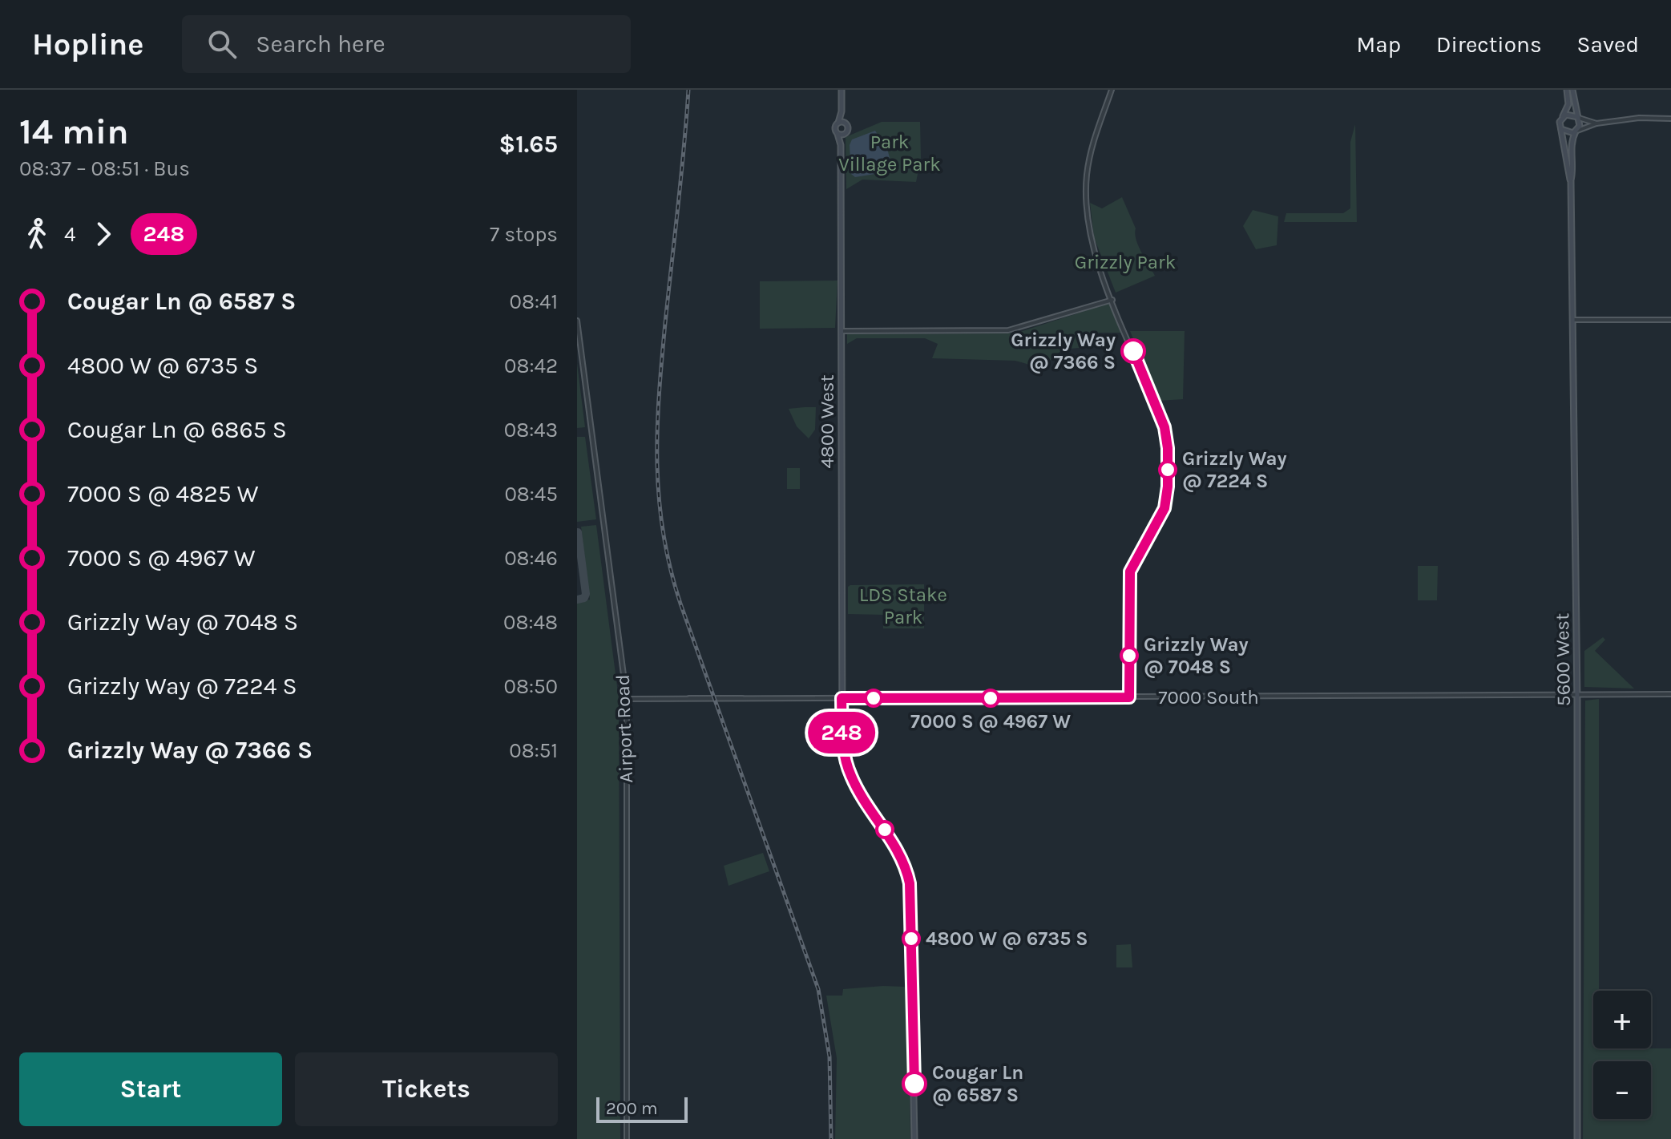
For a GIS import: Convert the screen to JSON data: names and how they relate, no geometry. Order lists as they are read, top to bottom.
{
  "streets": {
    "main road": ["4800 West", "5600 West"],
    "street": ["7000 South", "Airport Road"]
  },
  "crossings": [
    ["4800 West", "7000 South"],
    ["5600 West", "7000 South"],
    ["7000 South", "Airport Road"]
  ],
  "parks": ["Park Village Park", "Grizzly Park", "LDS Stake Park"],
  "places": [
    "Grizzly Way @ 7366 S",
    "Grizzly Way @ 7224 S",
    "Grizzly Way @ 7048 S",
    "7000 S @ 4967 W",
    "4800 W @ 6735 S",
    "Cougar Ln @ 6587 S"
  ],
  "lines": ["bus line 248"],
  "scale_bar": "200 m",
  "page": {
    "header": "Hopline",
    "search": "Search here",
    "nav": ["Map", "Directions", "Saved"],
    "heading": ["14 min", "08:37 – 08:51 · Bus", "$1.65"],
    "on_map": "248",
    "legs": ["4", "248", "7 stops"],
    "list": [
      {
        "name": "Cougar Ln @ 6587 S",
        "value": "08:41"
      },
      {
        "name": "4800 W @ 6735 S",
        "value": "08:42"
      },
      {
        "name": "Cougar Ln @ 6865 S",
        "value": "08:43"
      },
      {
        "name": "7000 S @ 4825 W",
        "value": "08:45"
      },
      {
        "name": "7000 S @ 4967 W",
        "value": "08:46"
      },
      {
        "name": "Grizzly Way @ 7048 S",
        "value": "08:48"
      },
      {
        "name": "Grizzly Way @ 7224 S",
        "value": "08:50"
      },
      {
        "name": "Grizzly Way @ 7366 S",
        "value": "08:51"
      }
    ],
    "map_buttons": ["+", "−"],
    "buttons": ["Start", "Tickets"],
    "scale": "200 m"
  }
}
